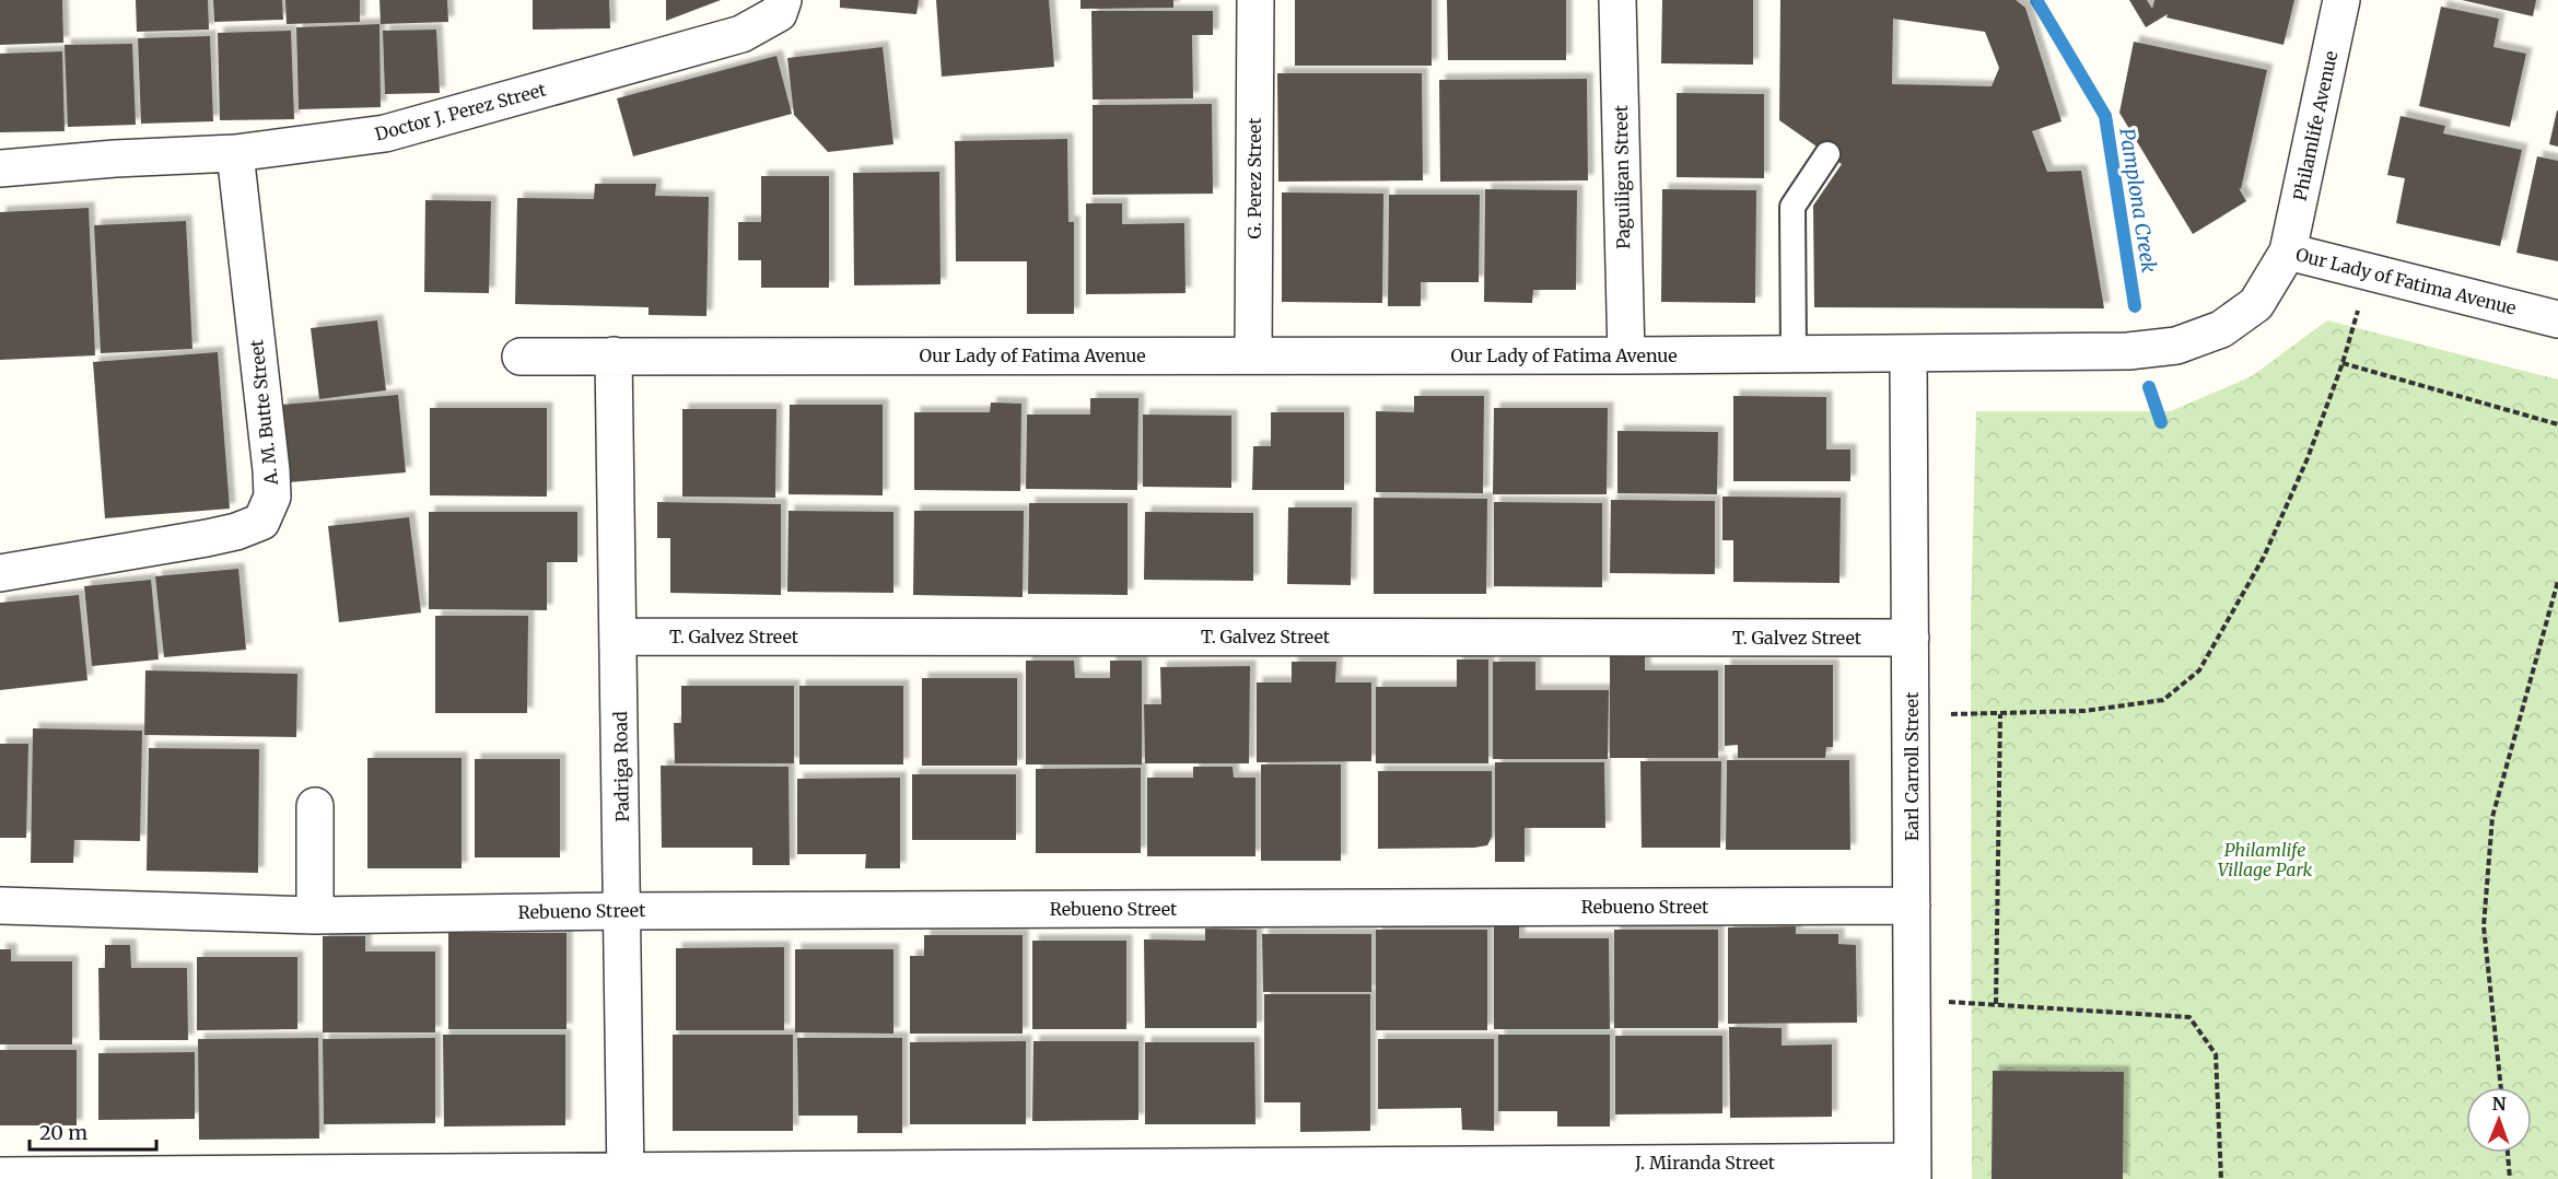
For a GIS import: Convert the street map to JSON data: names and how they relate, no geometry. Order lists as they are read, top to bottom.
{
  "streets": {
    "street": [
      "Doctor J. Perez Street",
      "Philamlife Avenue",
      "Paguiligan Street",
      "G. Perez Street",
      "Our Lady of Fatima Avenue",
      "A. M. Butte Street",
      "T. Galvez Street",
      "Padriga Road",
      "Earl Carroll Street",
      "Rebueno Street",
      "J. Miranda Street"
    ]
  },
  "crossings": [
    ["Doctor J. Perez Street", "A. M. Butte Street"],
    ["Philamlife Avenue", "Our Lady of Fatima Avenue"],
    ["Paguiligan Street", "Our Lady of Fatima Avenue"],
    ["G. Perez Street", "Our Lady of Fatima Avenue"],
    ["Our Lady of Fatima Avenue", "Padriga Road"],
    ["Our Lady of Fatima Avenue", "Earl Carroll Street"],
    ["T. Galvez Street", "Padriga Road"],
    ["T. Galvez Street", "Earl Carroll Street"],
    ["Padriga Road", "Rebueno Street"],
    ["Padriga Road", "J. Miranda Street"],
    ["Earl Carroll Street", "Rebueno Street"],
    ["Earl Carroll Street", "J. Miranda Street"]
  ],
  "water": ["Pamplona Creek"],
  "parks": ["Philamlife Village Park"],
  "scale_bar": "20 m",
  "north": "top"
}
